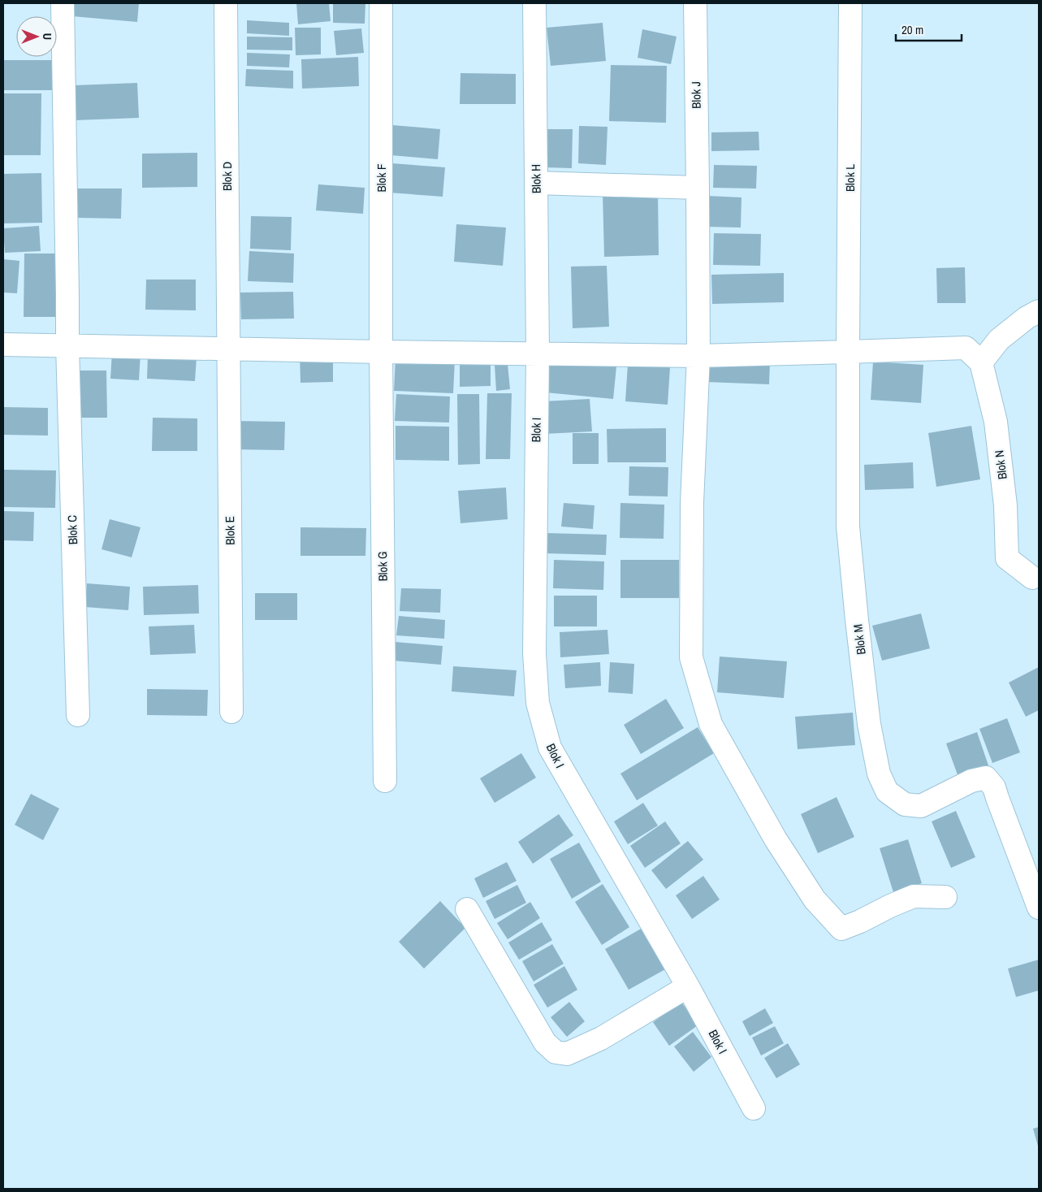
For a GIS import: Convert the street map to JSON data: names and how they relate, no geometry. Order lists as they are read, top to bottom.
{
  "streets": {
    "street": [
      "Blok J",
      "Blok D",
      "Blok F",
      "Blok L",
      "Blok H",
      "Blok I",
      "Blok N",
      "Blok C",
      "Blok E",
      "Blok G",
      "Blok M"
    ]
  },
  "crossings": [
    ["Blok D", "Blok E"],
    ["Blok F", "Blok G"],
    ["Blok L", "Blok M"],
    ["Blok H", "Blok I"]
  ],
  "scale_bar": "20 m",
  "north": "right"
}
